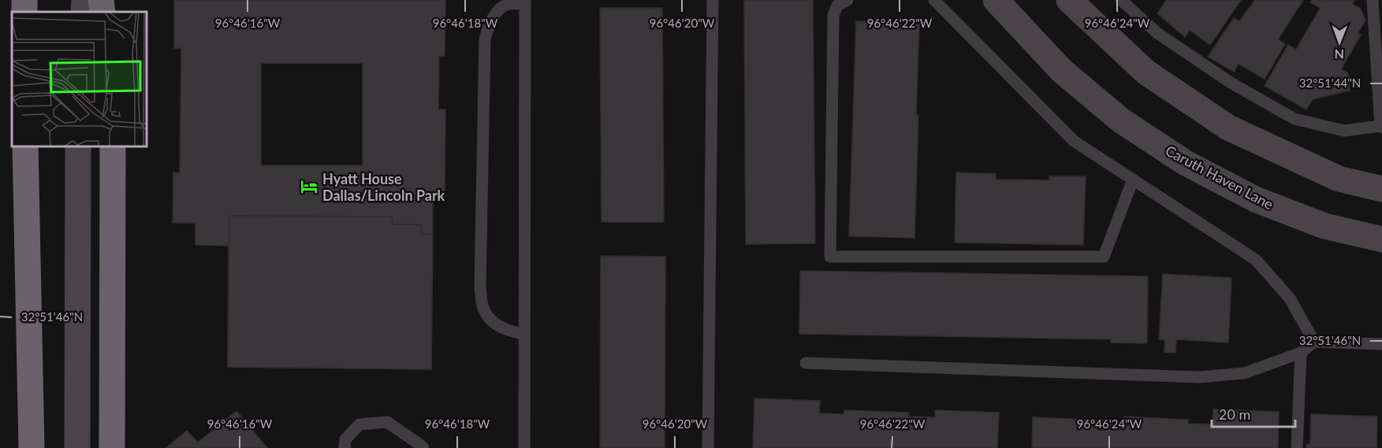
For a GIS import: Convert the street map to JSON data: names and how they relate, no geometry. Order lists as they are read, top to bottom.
{
  "streets": {
    "main road": ["Caruth Haven Lane"]
  },
  "places": {
    "hotel": ["Hyatt House Dallas/Lincoln Park"]
  },
  "scale_bar": "20 m",
  "north": "bottom",
  "coordinates": [
    "96°46'16\"W",
    "96°46'18\"W",
    "96°46'20\"W",
    "96°46'22\"W",
    "96°46'24\"W",
    "32°51'44\"N",
    "32°51'46\"N"
  ]
}
